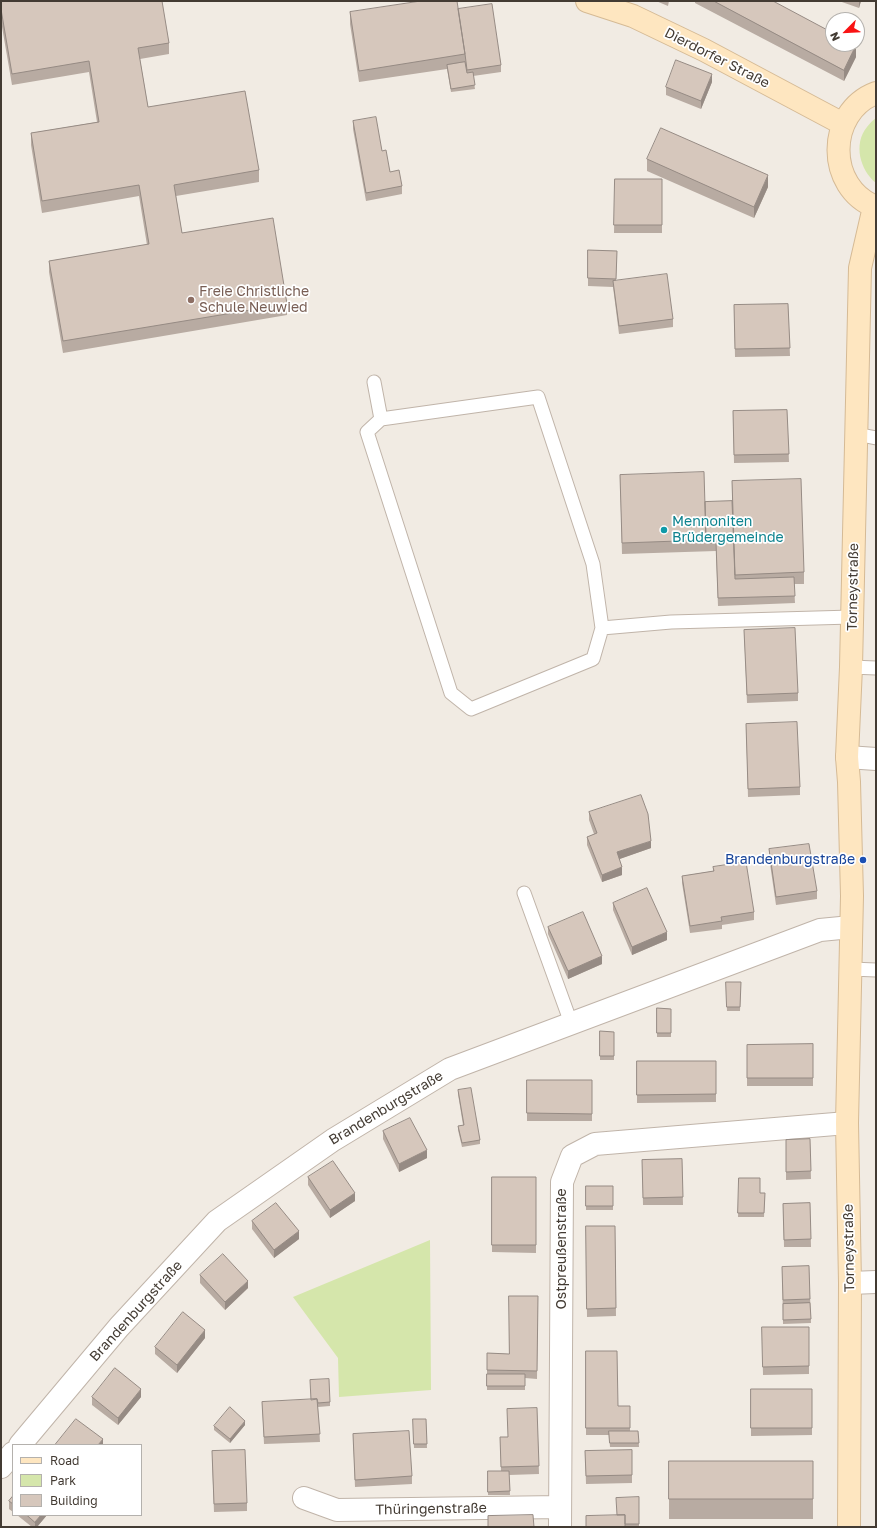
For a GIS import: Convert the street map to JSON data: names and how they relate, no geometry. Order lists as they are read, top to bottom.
{
  "streets": {
    "street": [
      "Dierdorfer Straße",
      "Torneystraße",
      "Brandenburgstraße",
      "Ostpreußenstraße",
      "Thüringenstraße"
    ]
  },
  "crossings": [
    ["Torneystraße", "Brandenburgstraße"],
    ["Torneystraße", "Ostpreußenstraße"],
    ["Ostpreußenstraße", "Thüringenstraße"]
  ],
  "places": ["Freie Christliche Schule Neuwied", "Mennoniten Brüdergemeinde", "Brandenburgstraße"],
  "legend": ["Road", "Park", "Building"],
  "north": "bottom left"
}
